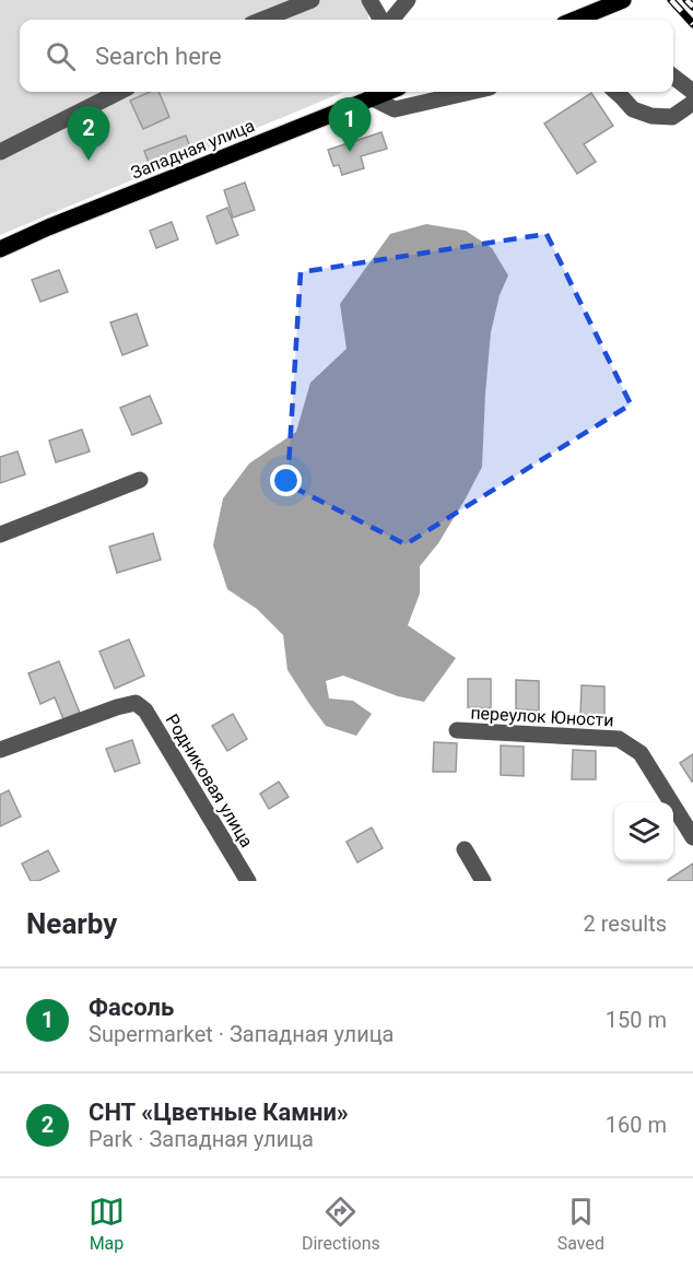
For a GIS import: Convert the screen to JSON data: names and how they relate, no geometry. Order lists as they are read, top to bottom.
{
  "streets": {
    "main road": ["Западная улица"],
    "street": ["переулок Юности", "Родниковая улица"]
  },
  "page": {
    "search": "Search here",
    "pins": ["1", "2"],
    "heading": ["Nearby", "2 results"],
    "list": [
      {
        "mark": "1",
        "name": "Фасоль",
        "note": "Supermarket · Западная улица",
        "value": "150 m"
      },
      {
        "mark": "2",
        "name": "СНТ «Цветные Камни»",
        "note": "Park · Западная улица",
        "value": "160 m"
      }
    ],
    "nav": ["Map", "Directions", "Saved"]
  }
}
